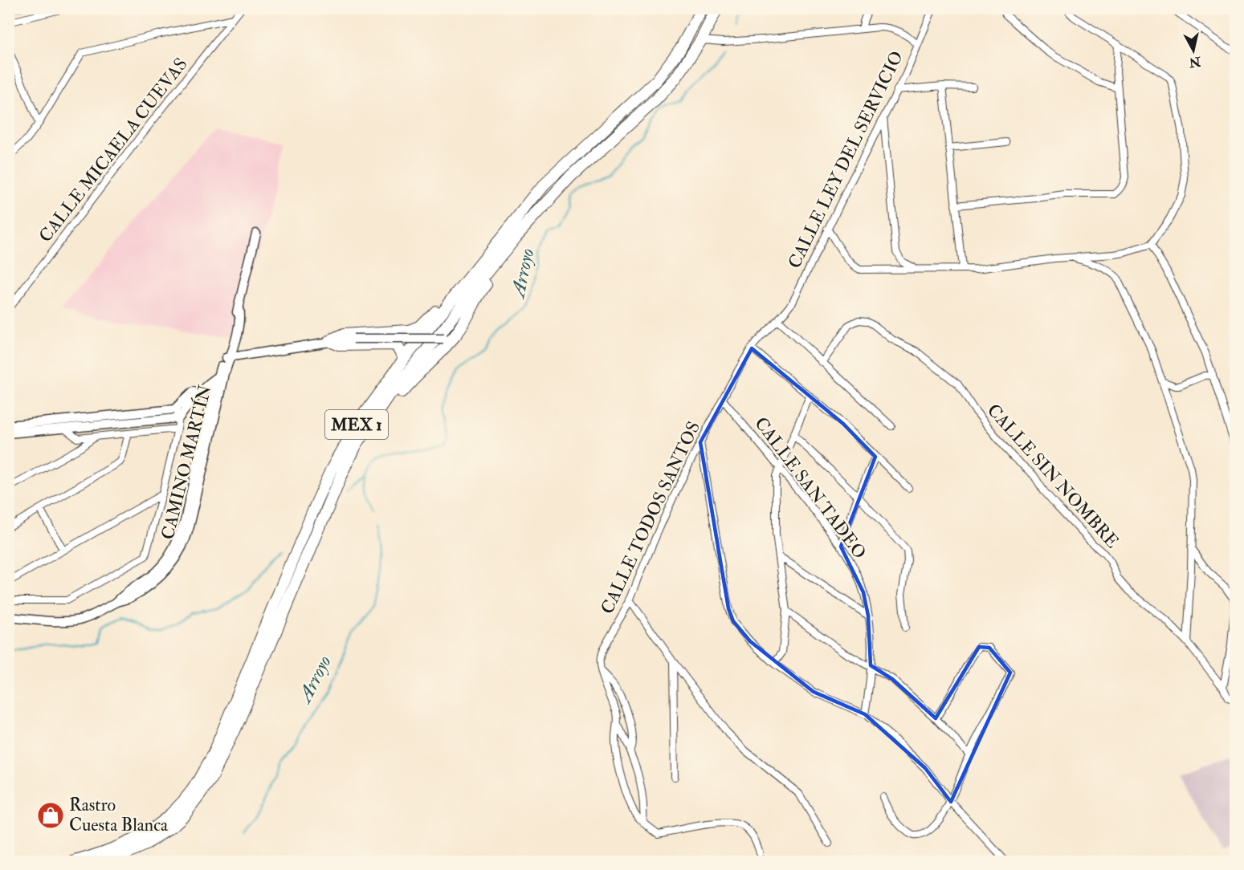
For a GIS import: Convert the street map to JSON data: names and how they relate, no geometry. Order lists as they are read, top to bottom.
{
  "streets": {
    "highway": ["MEX 1"],
    "street": [
      "CALLE MICAELA CUEVAS",
      "CALLE LEY DEL SERVICIO",
      "CAMINO MARTÍN",
      "CALLE SIN NOMBRE",
      "CALLE SAN TADEO",
      "CALLE TODOS SANTOS"
    ]
  },
  "crossings": [
    ["CALLE LEY DEL SERVICIO", "CALLE TODOS SANTOS"],
    ["CALLE SAN TADEO", "CALLE TODOS SANTOS"]
  ],
  "water": ["Arroyo"],
  "places": {
    "shop": ["Rastro Cuesta Blanca"]
  },
  "north": "bottom"
}
